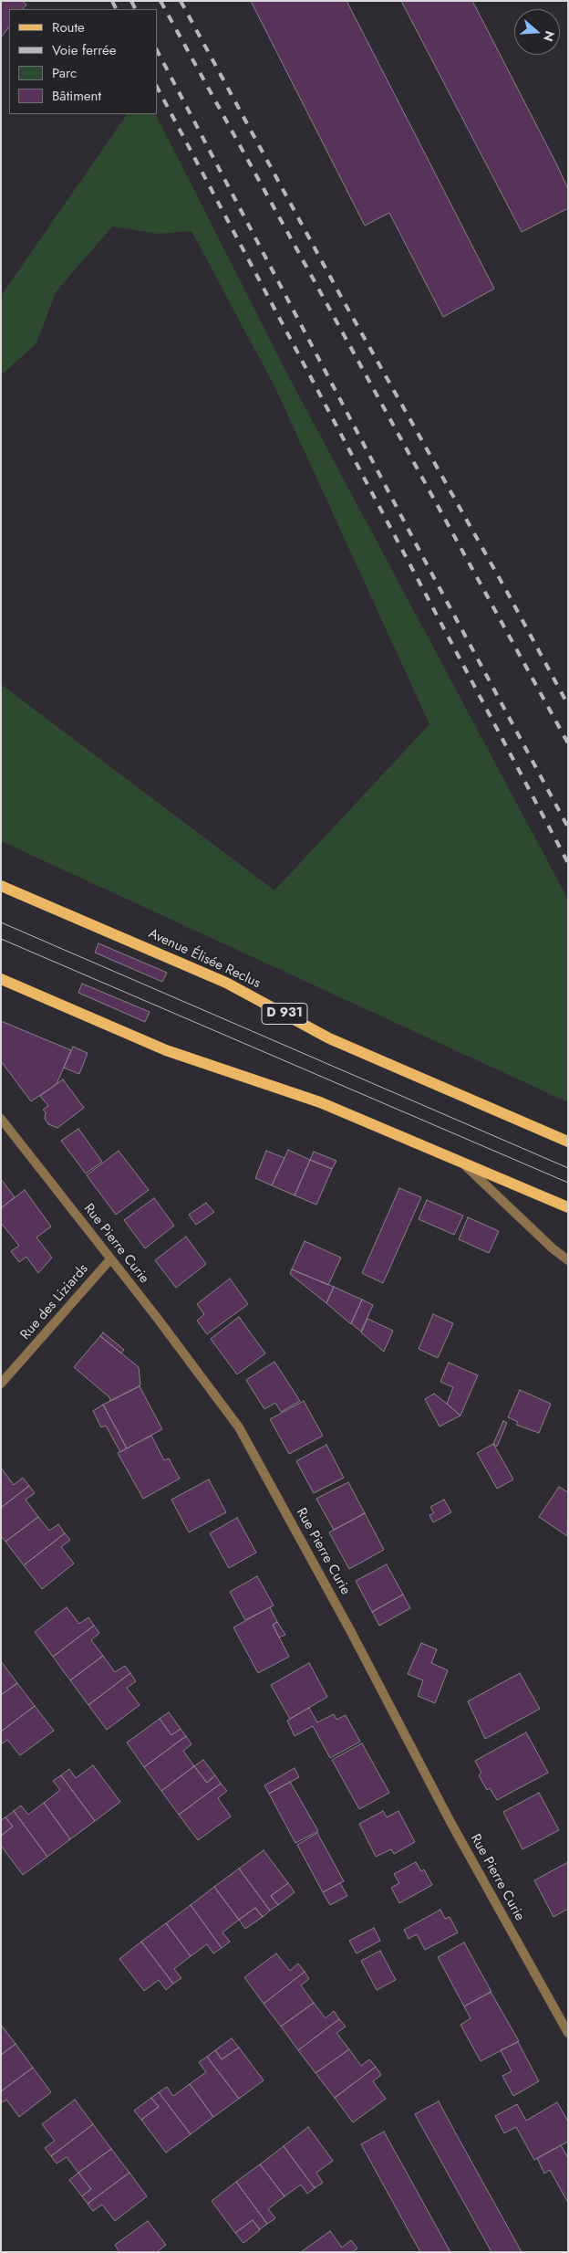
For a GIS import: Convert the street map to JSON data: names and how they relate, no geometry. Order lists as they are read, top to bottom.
{
  "streets": {
    "main road": ["Avenue Élisée Reclus", "D 931"],
    "street": ["Rue Pierre Curie", "Rue des Liziards"]
  },
  "crossings": [
    ["Rue Pierre Curie", "Rue des Liziards"]
  ],
  "legend": [
    "Route",
    "Voie ferrée",
    "Parc",
    "Bâtiment"
  ],
  "north": "right"
}
